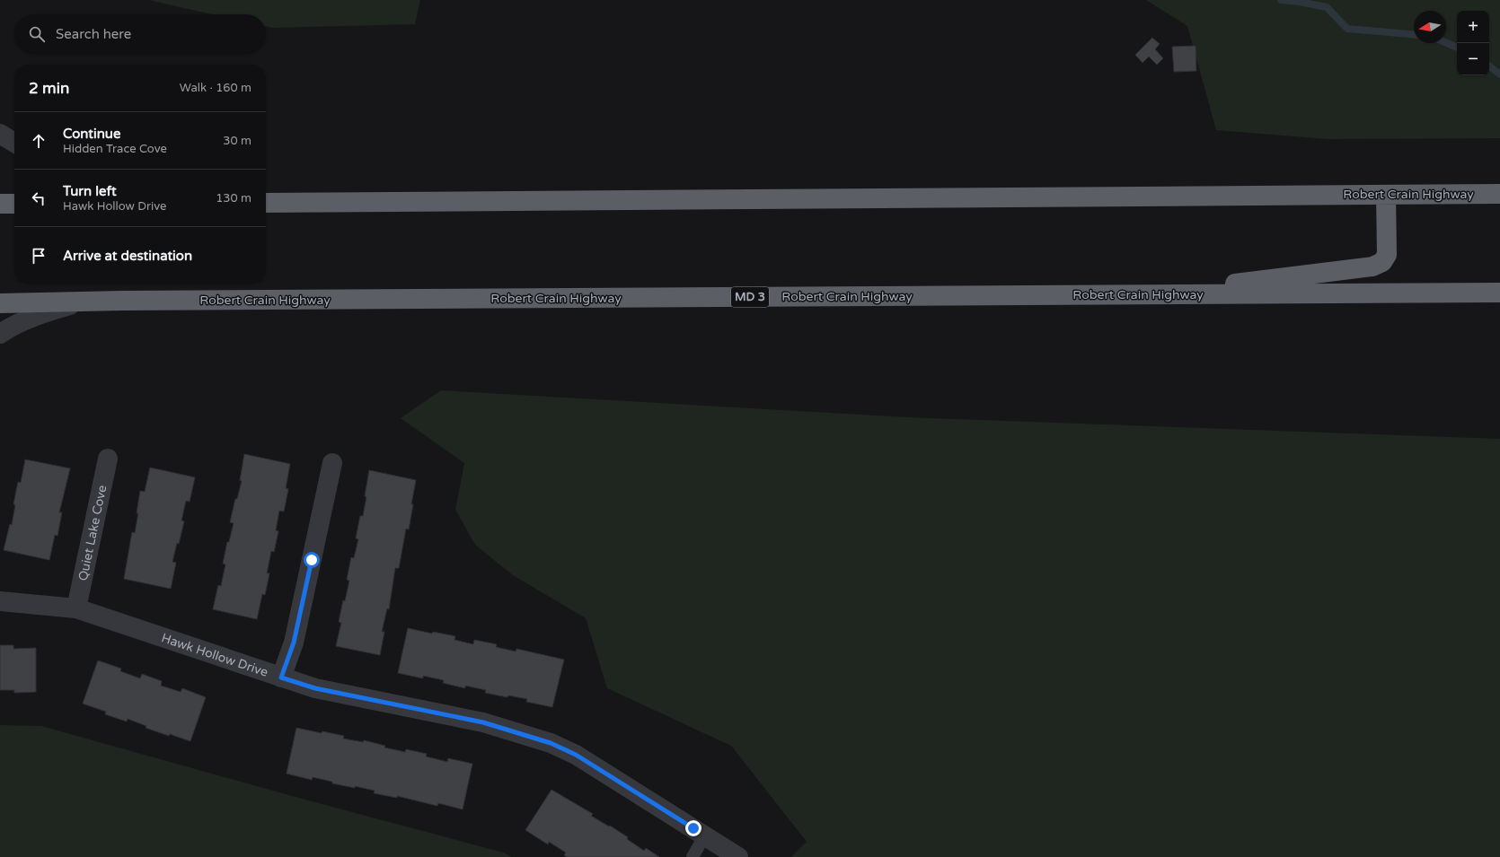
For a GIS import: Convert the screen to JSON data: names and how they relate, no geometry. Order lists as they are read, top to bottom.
{
  "streets": {
    "highway": ["Robert Crain Highway", "MD 3"],
    "street": ["Quiet Lake Cove", "Hawk Hollow Drive"]
  },
  "crossings": [
    ["Quiet Lake Cove", "Hawk Hollow Drive"]
  ],
  "north": "left",
  "page": {
    "map_buttons": ["+", "−"],
    "search": "Search here",
    "heading": ["2 min", "Walk · 160 m"],
    "list": [
      ["Continue", "Hidden Trace Cove", "30 m"],
      ["Turn left", "Hawk Hollow Drive", "130 m"],
      "Arrive at destination"
    ]
  }
}
